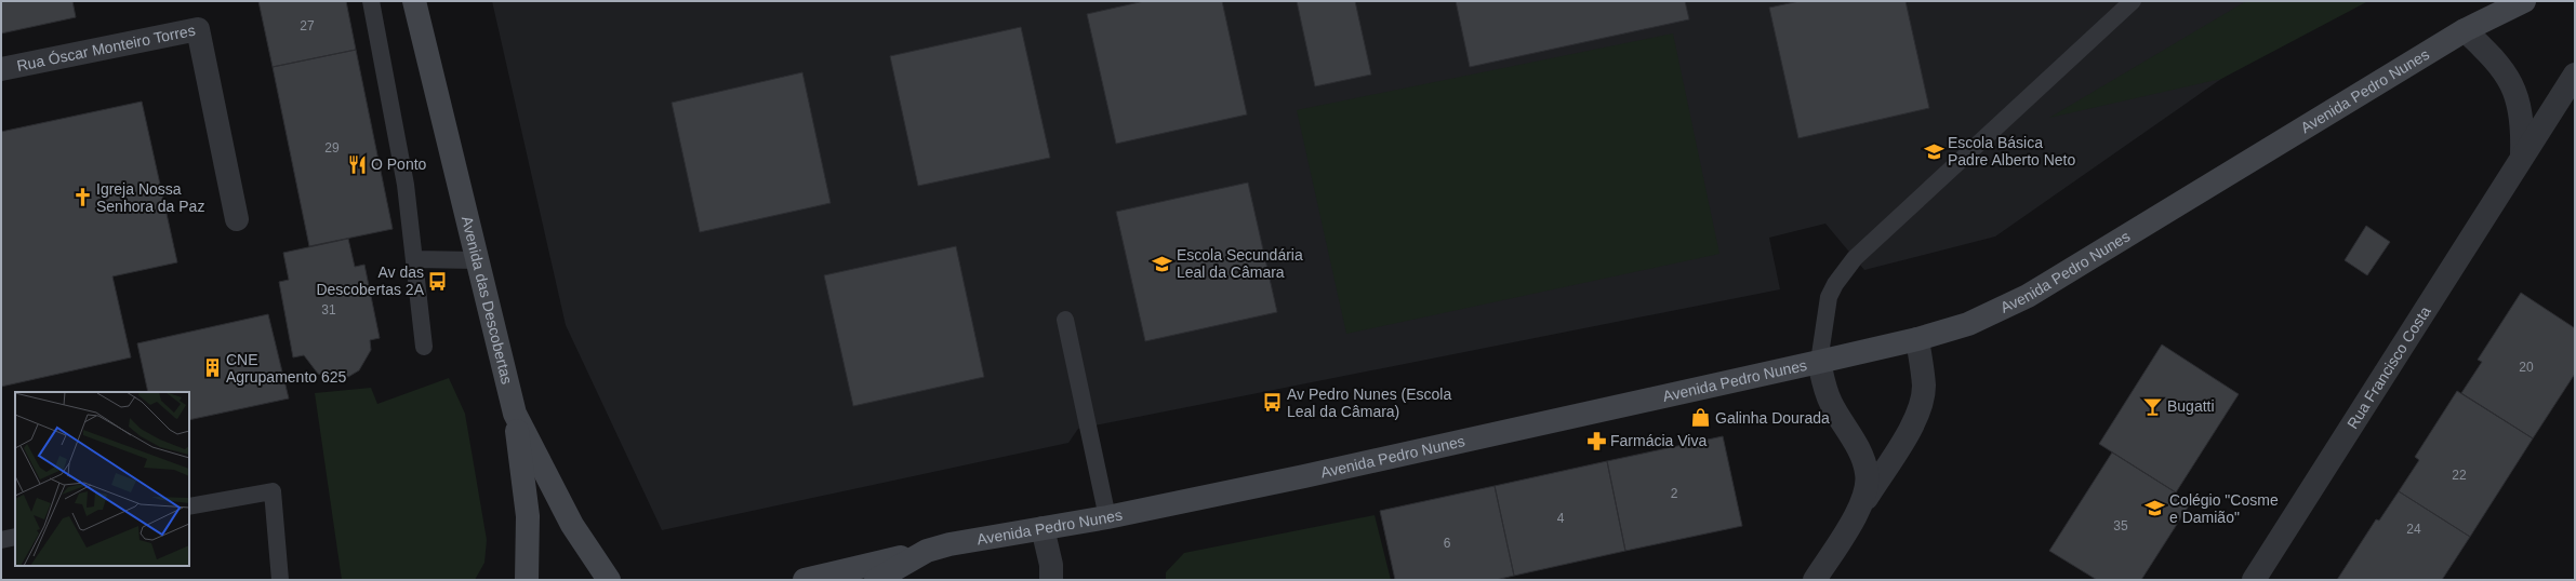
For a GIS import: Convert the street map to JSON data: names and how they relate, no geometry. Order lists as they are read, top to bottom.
{
  "streets": {
    "street": [
      "Rua Óscar Monteiro Torres",
      "Avenida Pedro Nunes",
      "Avenida das Descobertas",
      "Rua Francisco Costa"
    ]
  },
  "places": {
    "school or university": ["Escola Básica Padre Alberto Neto", "Escola Secundária Leal da Câmara", "Colégio \"Cosme e Damião\""],
    "restaurant": ["O Ponto"],
    "church": ["Igreja Nossa Senhora da Paz"],
    "bus stop": ["Av das Descobertas 2A", "Av Pedro Nunes (Escola Leal da Câmara)"],
    "building": ["CNE Agrupamento 625"],
    "bar": ["Bugatti"],
    "shop": ["Galinha Dourada"],
    "pharmacy": ["Farmácia Viva"]
  },
  "house_numbers": [
    "27",
    "29",
    "31",
    "20",
    "22",
    "2",
    "4",
    "35",
    "24",
    "6"
  ]
}
